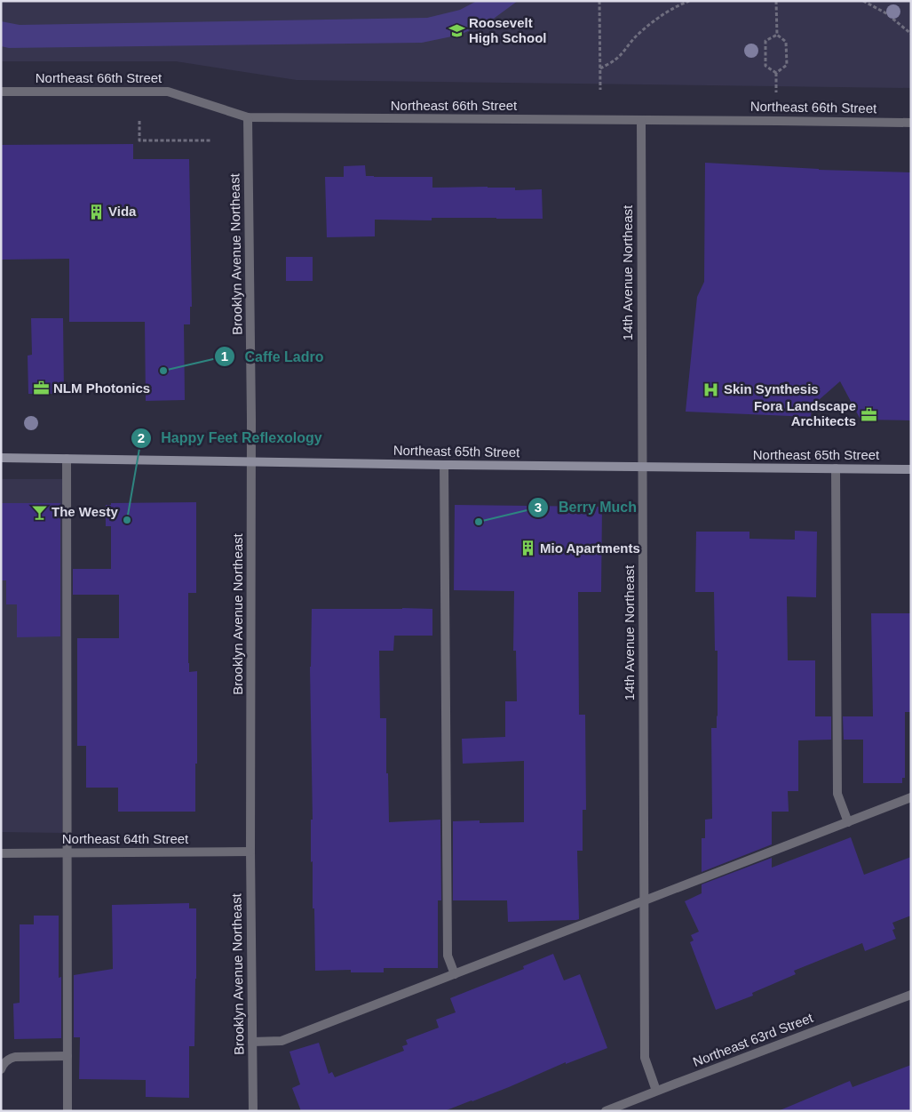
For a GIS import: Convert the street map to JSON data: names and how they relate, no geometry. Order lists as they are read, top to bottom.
{
  "streets": {
    "main road": ["Northeast 65th Street"],
    "street": [
      "Northeast 66th Street",
      "Brooklyn Avenue Northeast",
      "14th Avenue Northeast",
      "Northeast 64th Street",
      "Northeast 63rd Street"
    ]
  },
  "crossings": [
    ["Northeast 66th Street", "Brooklyn Avenue Northeast"],
    ["Northeast 66th Street", "14th Avenue Northeast"],
    ["Brooklyn Avenue Northeast", "Northeast 65th Street"],
    ["Brooklyn Avenue Northeast", "Northeast 64th Street"],
    ["14th Avenue Northeast", "Northeast 65th Street"],
    ["14th Avenue Northeast", "Northeast 63rd Street"]
  ],
  "places": {
    "school or university": ["Roosevelt High School"],
    "building": ["Vida", "Mio Apartments"],
    "other": ["Caffe Ladro", "Happy Feet Reflexology", "Berry Much"],
    "office": ["NLM Photonics", "Fora Landscape Architects"],
    "hospital": ["Skin Synthesis"],
    "bar": ["The Westy"]
  }
}
